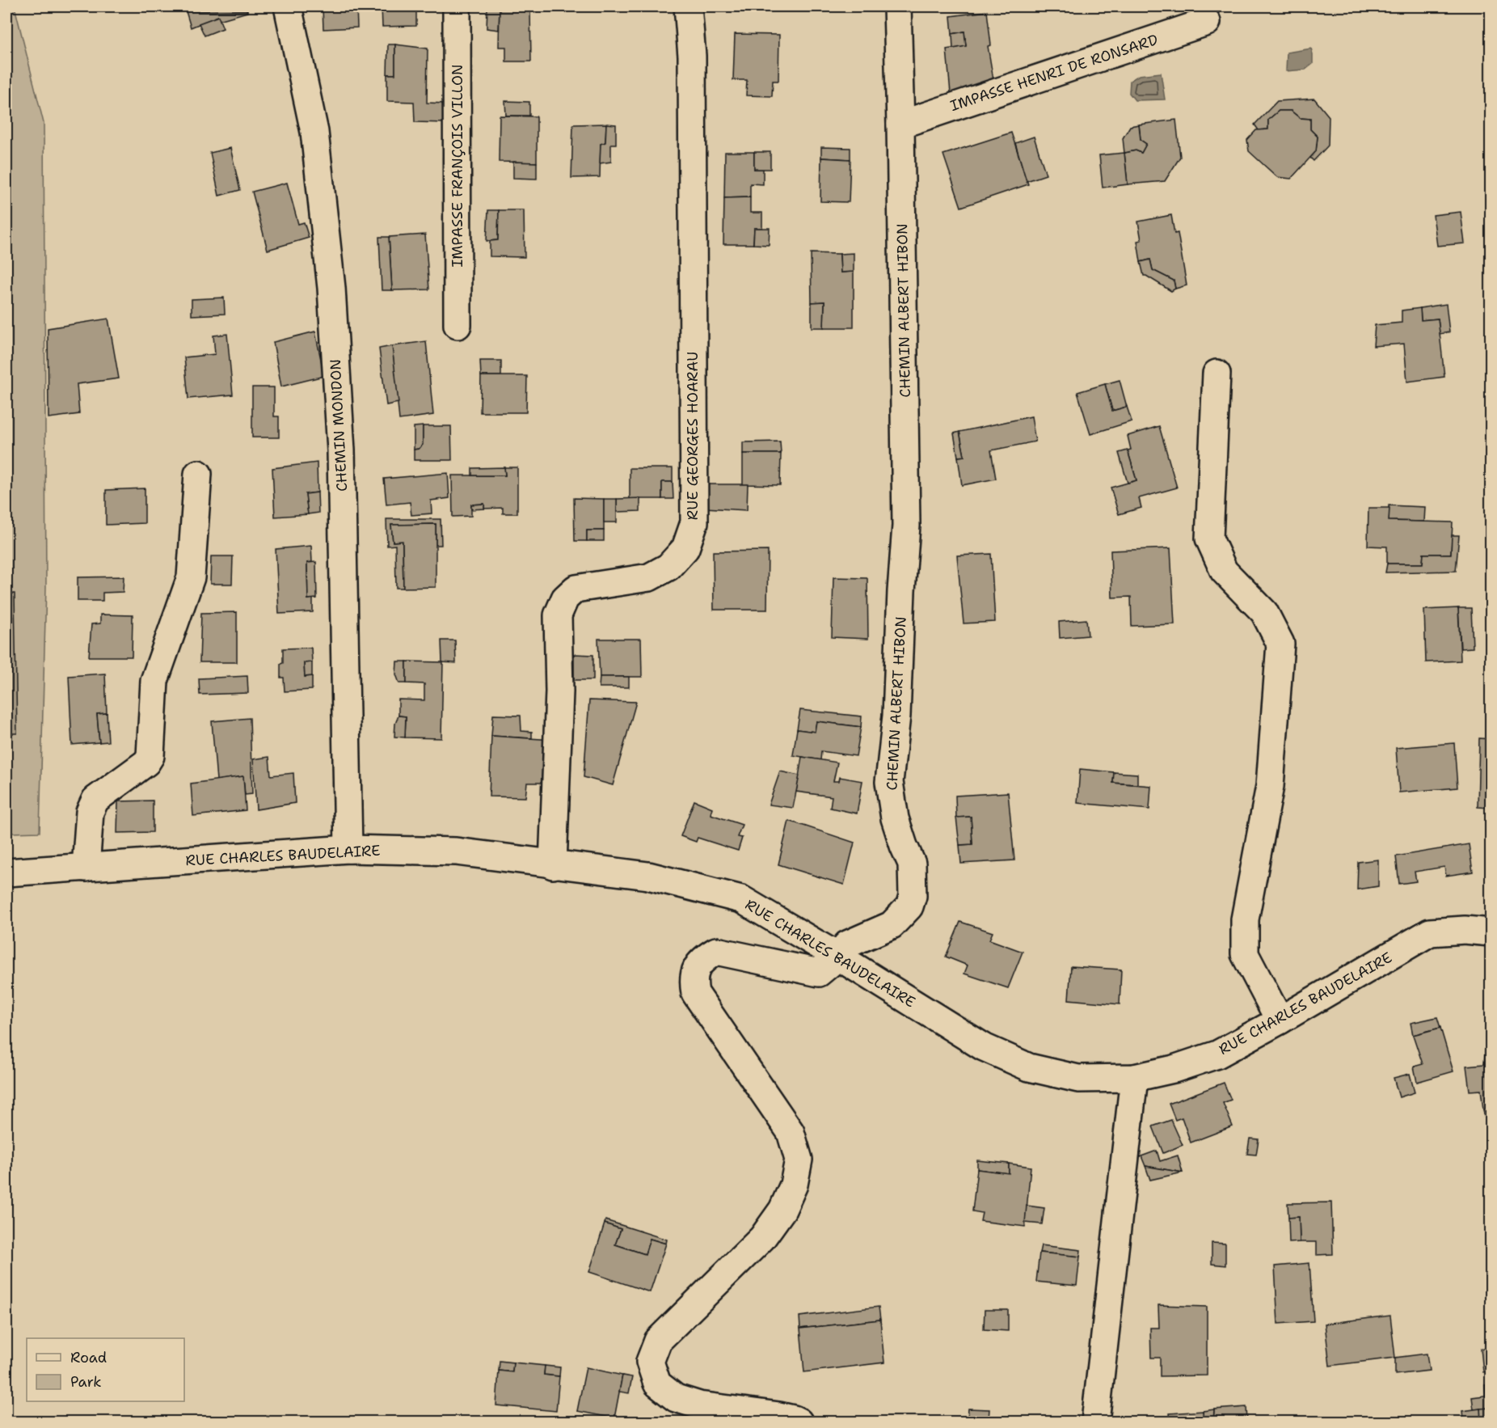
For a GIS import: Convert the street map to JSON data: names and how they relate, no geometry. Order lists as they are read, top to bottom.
{
  "streets": {
    "street": [
      "IMPASSE HENRI DE RONSARD",
      "IMPASSE FRANÇOIS VILLON",
      "CHEMIN ALBERT HIBON",
      "CHEMIN MONDON",
      "RUE GEORGES HOARAU",
      "RUE CHARLES BAUDELAIRE"
    ]
  },
  "crossings": [
    ["IMPASSE HENRI DE RONSARD", "CHEMIN ALBERT HIBON"],
    ["CHEMIN ALBERT HIBON", "RUE CHARLES BAUDELAIRE"],
    ["CHEMIN MONDON", "RUE CHARLES BAUDELAIRE"],
    ["RUE GEORGES HOARAU", "RUE CHARLES BAUDELAIRE"]
  ],
  "legend": ["Road", "Park"]
}
